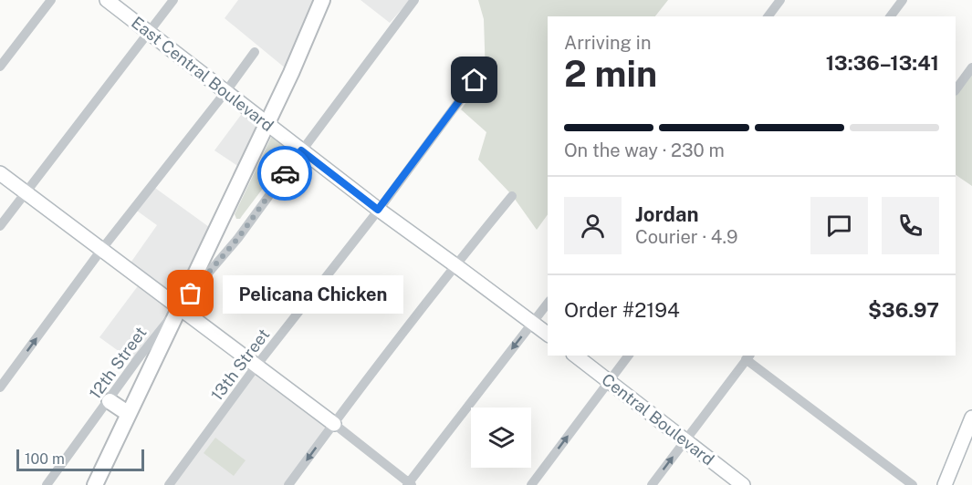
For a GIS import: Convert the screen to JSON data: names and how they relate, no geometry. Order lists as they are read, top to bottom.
{
  "streets": {
    "main road": ["East Central Boulevard", "Central Boulevard"],
    "street": ["12th Street", "13th Street"]
  },
  "crossings": [
    ["East Central Boulevard", "12th Street"],
    ["East Central Boulevard", "13th Street"]
  ],
  "places": ["Pelicana Chicken"],
  "scale_bar": "100 m",
  "page": {
    "heading": ["2 min", "Arriving in", "13:36–13:41"],
    "panel": [
      "Jordan",
      "Courier · 4.9",
      "Order #2194",
      "$36.97"
    ],
    "bar": "On the way · 230 m",
    "bubble": "Pelicana Chicken",
    "scale": "100 m"
  }
}
